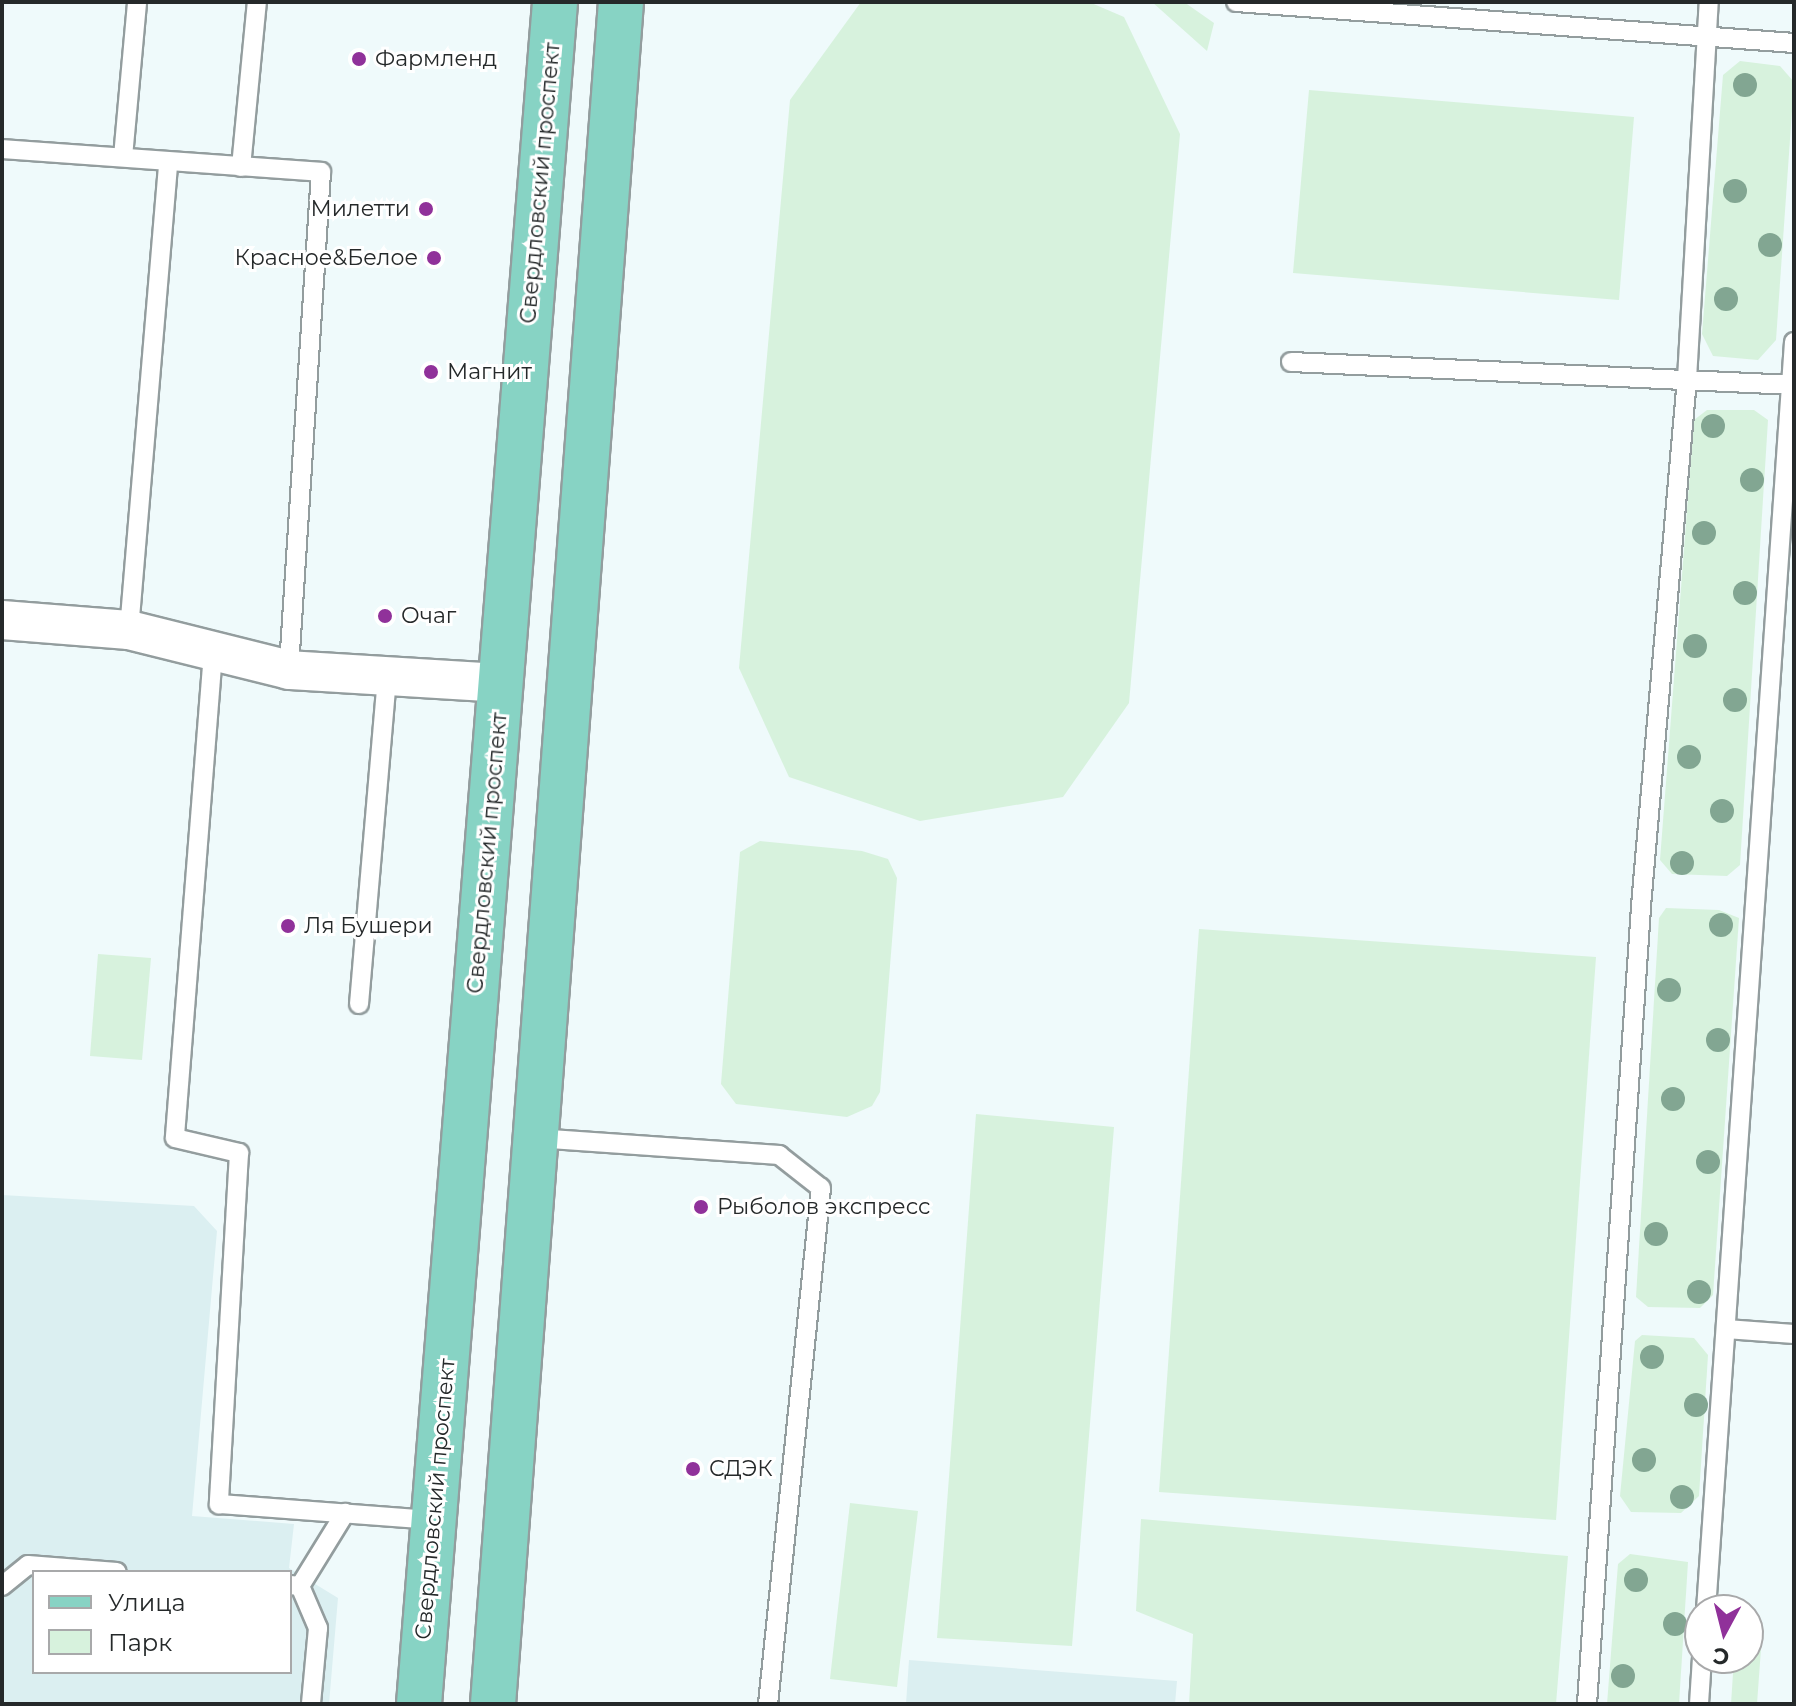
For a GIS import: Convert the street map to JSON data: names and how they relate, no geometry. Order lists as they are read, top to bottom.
{
  "streets": {
    "main road": ["Свердловский проспект"]
  },
  "places": [
    "Фармленд",
    "Милетти",
    "Красное&Белое",
    "Магнит",
    "Очаг",
    "Ля Бушери",
    "Рыболов экспресс",
    "СДЭК"
  ],
  "legend": ["Улица", "Парк"],
  "north": "bottom"
}
